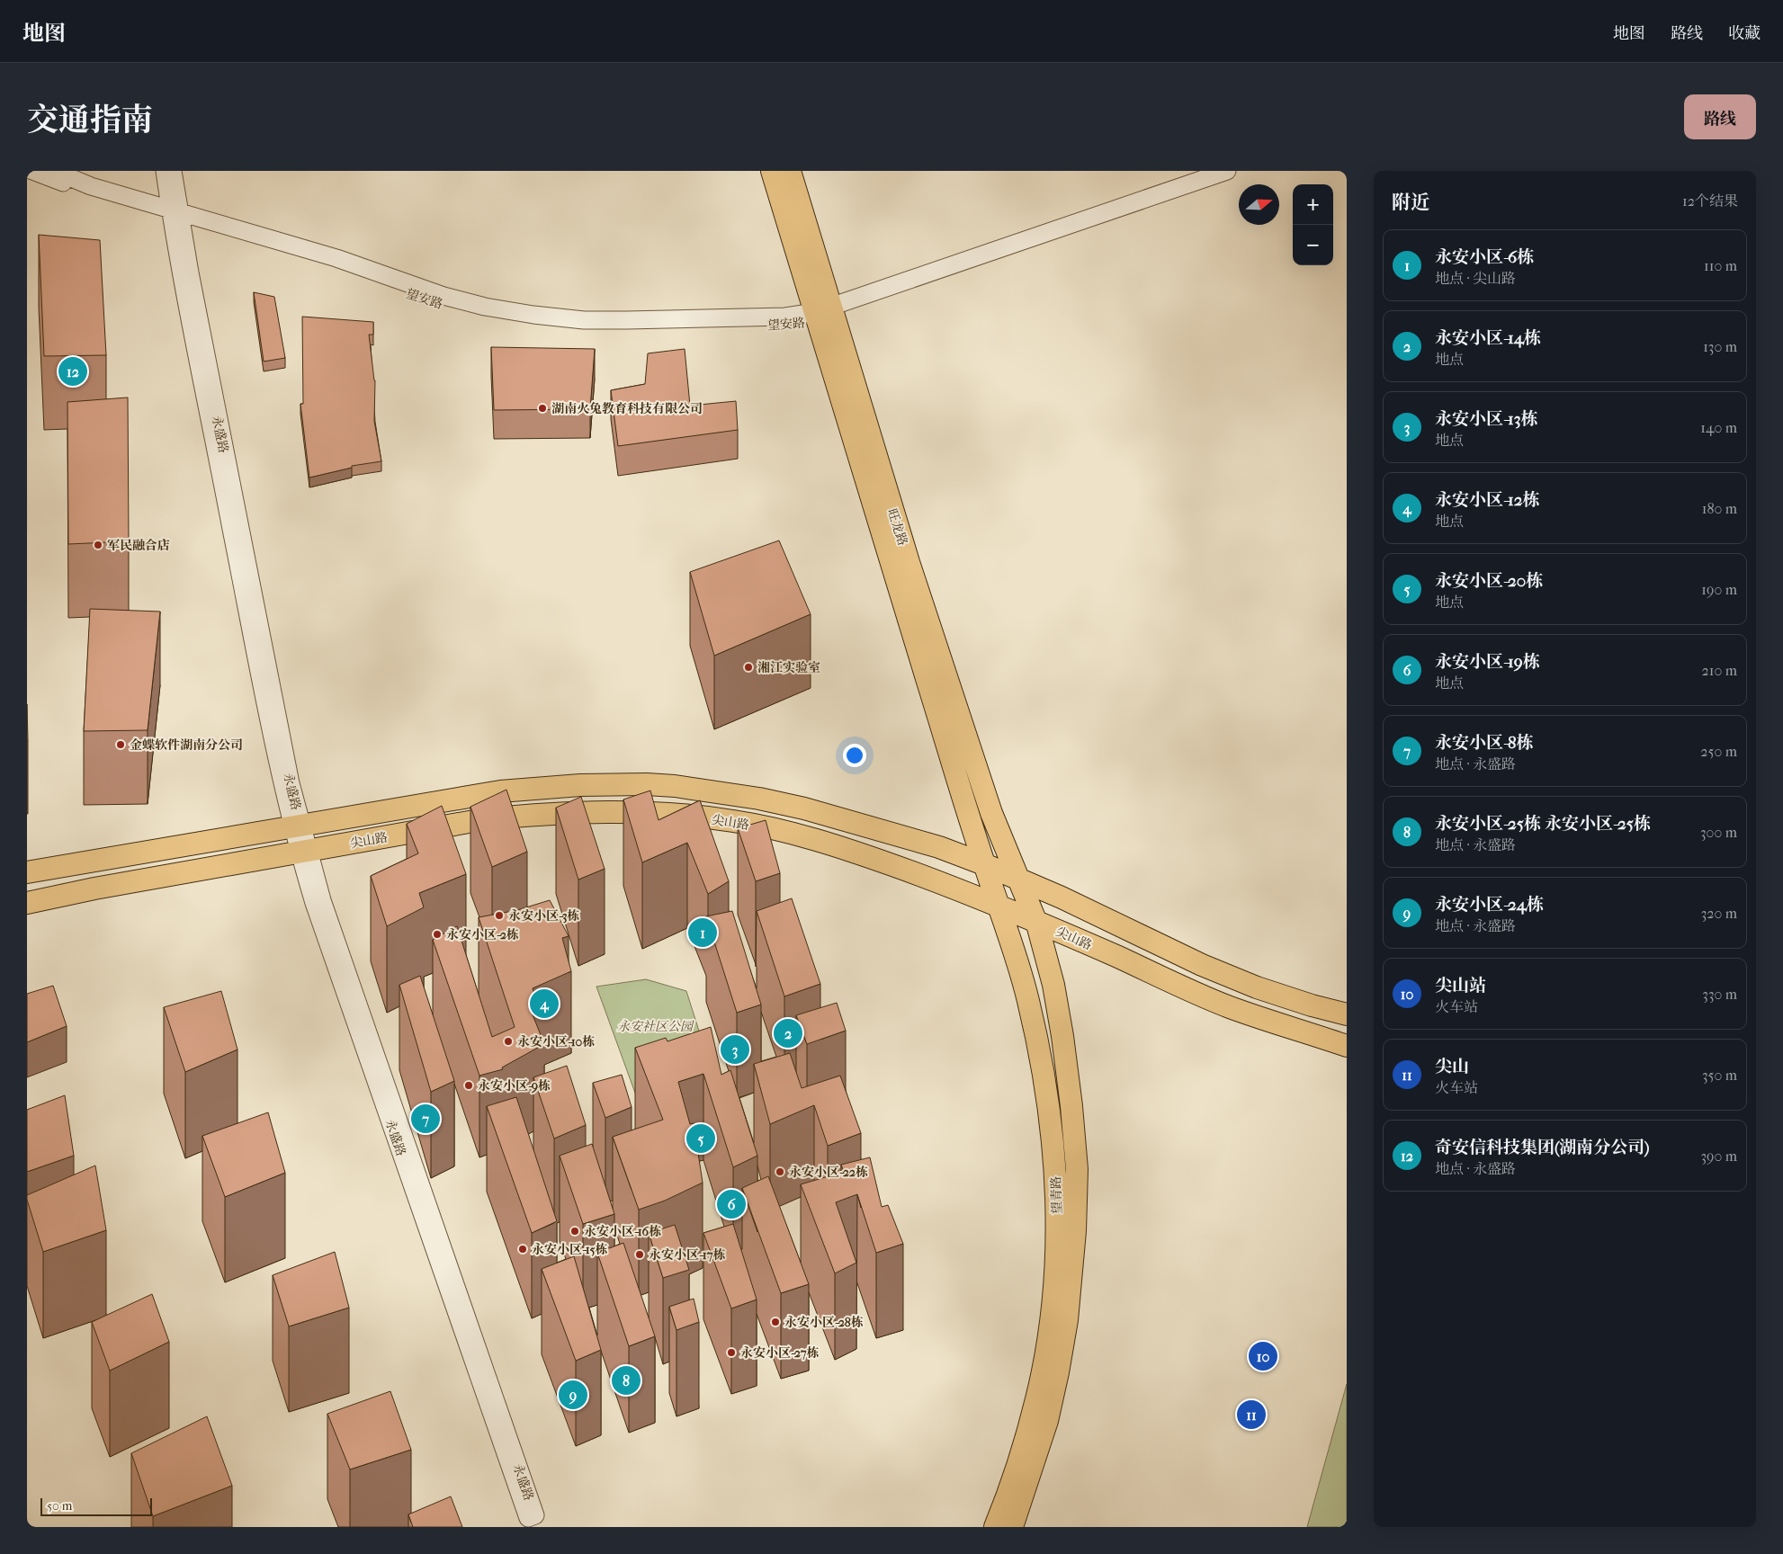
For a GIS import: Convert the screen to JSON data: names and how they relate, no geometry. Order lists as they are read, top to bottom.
{
  "streets": {
    "main road": ["旺龙路", "尖山路", "望青路"],
    "street": ["望安路", "永盛路"]
  },
  "crossings": [
    ["望安路", "永盛路"],
    ["望安路", "旺龙路"],
    ["永盛路", "尖山路"],
    ["旺龙路", "望青路"],
    ["尖山路", "望青路"]
  ],
  "parks": ["永安社区公园"],
  "places": [
    "湖南火兔教育科技有限公司",
    "军民融合店",
    "湘江实验室",
    "金蝶软件湖南分公司",
    "永安小区-3栋",
    "永安小区-2栋",
    "永安小区-10栋",
    "永安小区-9栋",
    "永安小区-22栋",
    "永安小区-16栋",
    "永安小区-15栋",
    "永安小区-17栋",
    "永安小区-28栋",
    "永安小区-27栋"
  ],
  "scale_bar": "50 m",
  "north": "right",
  "page": {
    "header": "地图",
    "nav": ["地图", "路线", "收藏"],
    "title": "交通指南",
    "buttons": "路线",
    "heading": ["附近", "12个结果"],
    "map_buttons": ["+", "−"],
    "list": [
      {
        "mark": "1",
        "name": "永安小区-6栋",
        "note": "地点 · 尖山路",
        "value": "110 m"
      },
      {
        "mark": "2",
        "name": "永安小区-14栋",
        "note": "地点",
        "value": "130 m"
      },
      {
        "mark": "3",
        "name": "永安小区-13栋",
        "note": "地点",
        "value": "140 m"
      },
      {
        "mark": "4",
        "name": "永安小区-12栋",
        "note": "地点",
        "value": "180 m"
      },
      {
        "mark": "5",
        "name": "永安小区-20栋",
        "note": "地点",
        "value": "190 m"
      },
      {
        "mark": "6",
        "name": "永安小区-19栋",
        "note": "地点",
        "value": "210 m"
      },
      {
        "mark": "7",
        "name": "永安小区-8栋",
        "note": "地点 · 永盛路",
        "value": "250 m"
      },
      {
        "mark": "8",
        "name": "永安小区-25栋 永安小区-25栋",
        "note": "地点 · 永盛路",
        "value": "300 m"
      },
      {
        "mark": "9",
        "name": "永安小区-24栋",
        "note": "地点 · 永盛路",
        "value": "320 m"
      },
      {
        "mark": "10",
        "name": "尖山站",
        "note": "火车站",
        "value": "330 m"
      },
      {
        "mark": "11",
        "name": "尖山",
        "note": "火车站",
        "value": "350 m"
      },
      {
        "mark": "12",
        "name": "奇安信科技集团(湖南分公司)",
        "note": "地点 · 永盛路",
        "value": "390 m"
      }
    ],
    "pins": [
      "12",
      "1",
      "4",
      "2",
      "3",
      "7",
      "5",
      "6",
      "10",
      "8",
      "9",
      "11"
    ],
    "scale": "50 m"
  }
}
